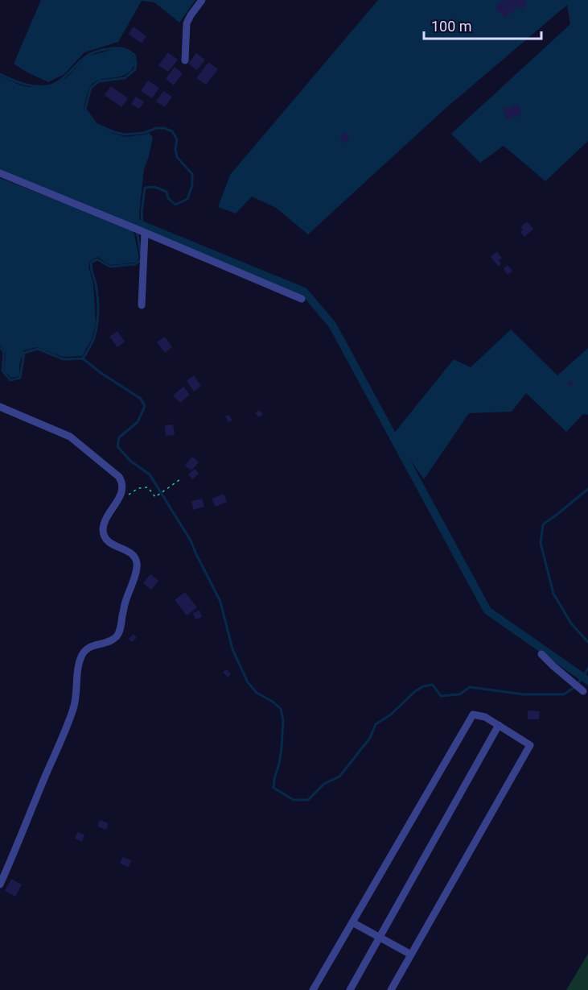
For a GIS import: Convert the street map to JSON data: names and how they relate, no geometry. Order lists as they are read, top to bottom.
{
  "scale_bar": "100 m"
}
